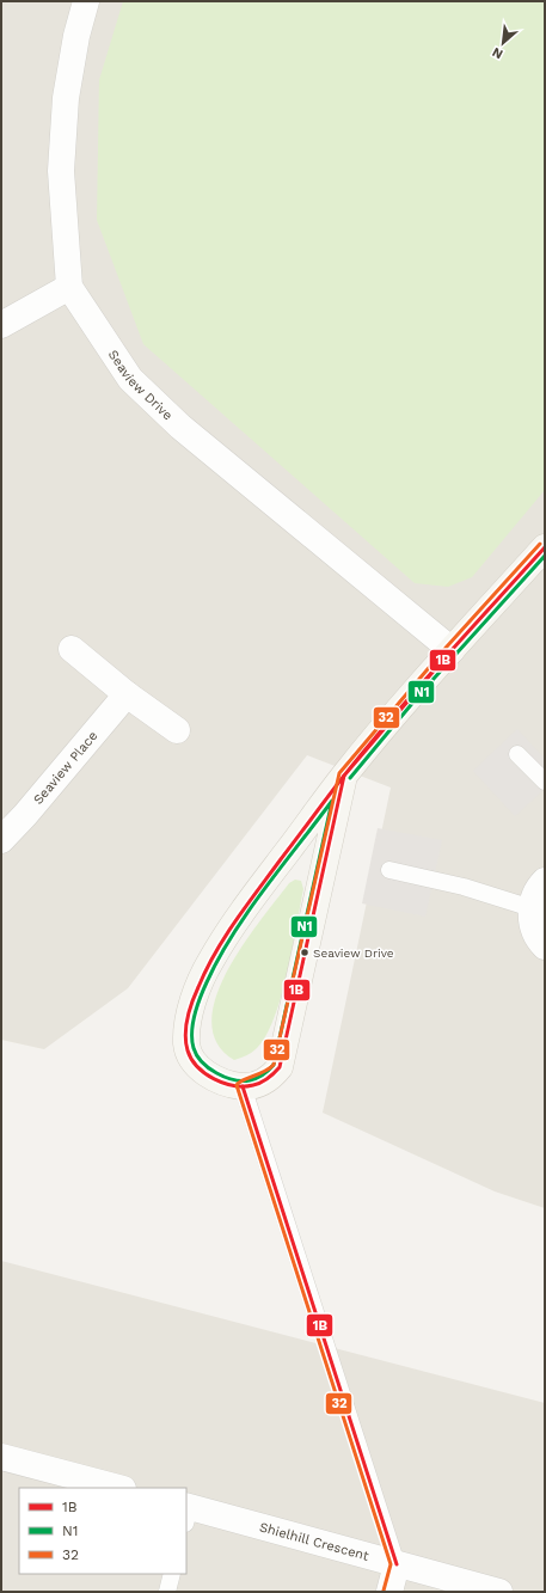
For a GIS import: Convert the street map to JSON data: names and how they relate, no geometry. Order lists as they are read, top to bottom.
{
  "streets": {
    "street": ["Seaview Drive", "Seaview Place", "Shielhill Crescent"]
  },
  "places": ["Seaview Drive"],
  "lines": ["transit line 32", "transit line 1B", "transit line N1"],
  "legend": ["1B", "N1", "32"],
  "north": "bottom left"
}
